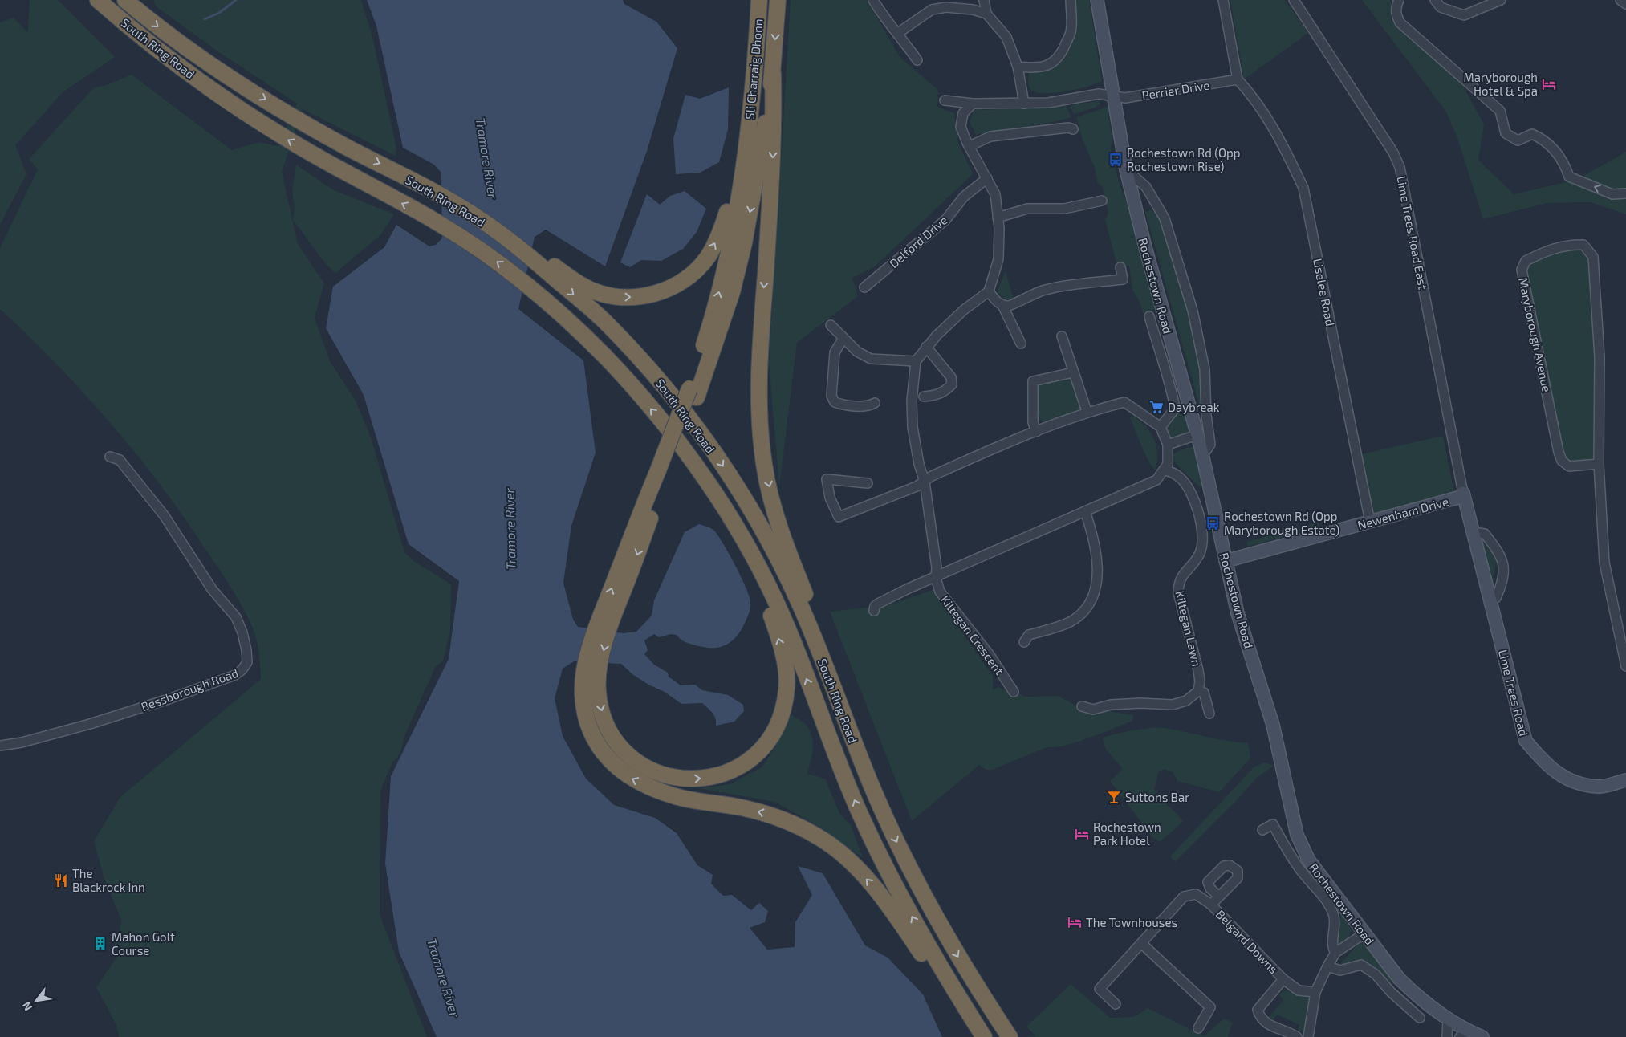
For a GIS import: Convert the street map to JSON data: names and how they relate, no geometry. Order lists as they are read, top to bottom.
{
  "streets": {
    "highway": ["South Ring Road", "Sli Charraig Dhonn"],
    "main road": ["Rochestown Road", "Newenham Drive", "Lime Trees Road"],
    "street": [
      "Perrier Drive",
      "Lime Trees Road East",
      "Delford Drive",
      "Liselee Road",
      "Maryborough Avenue",
      "Kiltegan Lawn",
      "Kiltegan Crescent",
      "Bessborough Road",
      "Belgard Downs"
    ]
  },
  "crossings": [
    ["Perrier Drive", "Rochestown Road"],
    ["Perrier Drive", "Liselee Road"],
    ["Lime Trees Road East", "Newenham Drive"],
    ["Lime Trees Road East", "Lime Trees Road"],
    ["Rochestown Road", "Newenham Drive"],
    ["Liselee Road", "Newenham Drive"],
    ["Newenham Drive", "Lime Trees Road"]
  ],
  "water": ["Tramore River"],
  "places": {
    "hotel": ["Maryborough Hotel & Spa", "Rochestown Park Hotel", "The Townhouses"],
    "bus stop": ["Rochestown Rd (Opp Rochestown Rise)", "Rochestown Rd (Opp Maryborough Estate)"],
    "supermarket": ["Daybreak"],
    "bar": ["Suttons Bar"],
    "restaurant": ["The Blackrock Inn"],
    "building": ["Mahon Golf Course"]
  },
  "north": "bottom left"
}
